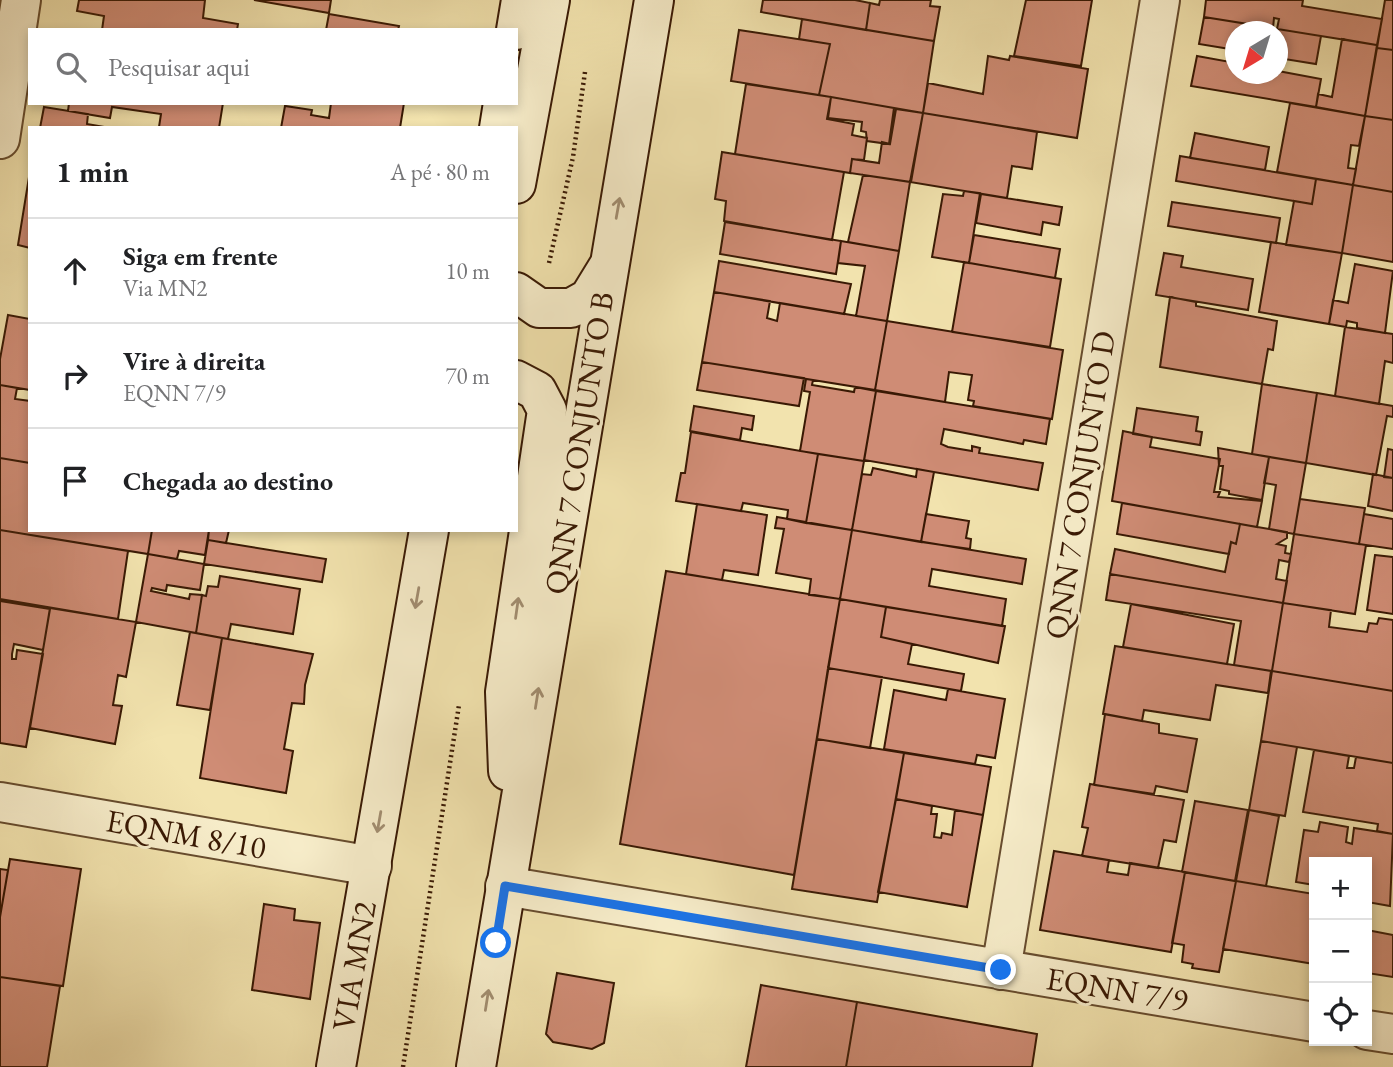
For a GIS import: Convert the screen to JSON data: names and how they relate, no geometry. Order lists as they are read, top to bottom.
{
  "streets": {
    "main road": [
      "QNN 7 CONJUNTO B",
      "QNN 7 CONJUNTO D",
      "EQNM 8/10",
      "VIA MN2",
      "EQNN 7/9"
    ]
  },
  "crossings": [
    ["QNN 7 CONJUNTO B", "EQNN 7/9"],
    ["QNN 7 CONJUNTO D", "EQNN 7/9"],
    ["EQNM 8/10", "VIA MN2"]
  ],
  "north": "bottom left",
  "page": {
    "search": "Pesquisar aqui",
    "heading": ["1 min", "A pé · 80 m"],
    "list": [
      ["Siga em frente", "Via MN2", "10 m"],
      ["Vire à direita", "EQNN 7/9", "70 m"],
      "Chegada ao destino"
    ],
    "map_buttons": ["+", "−"]
  }
}
